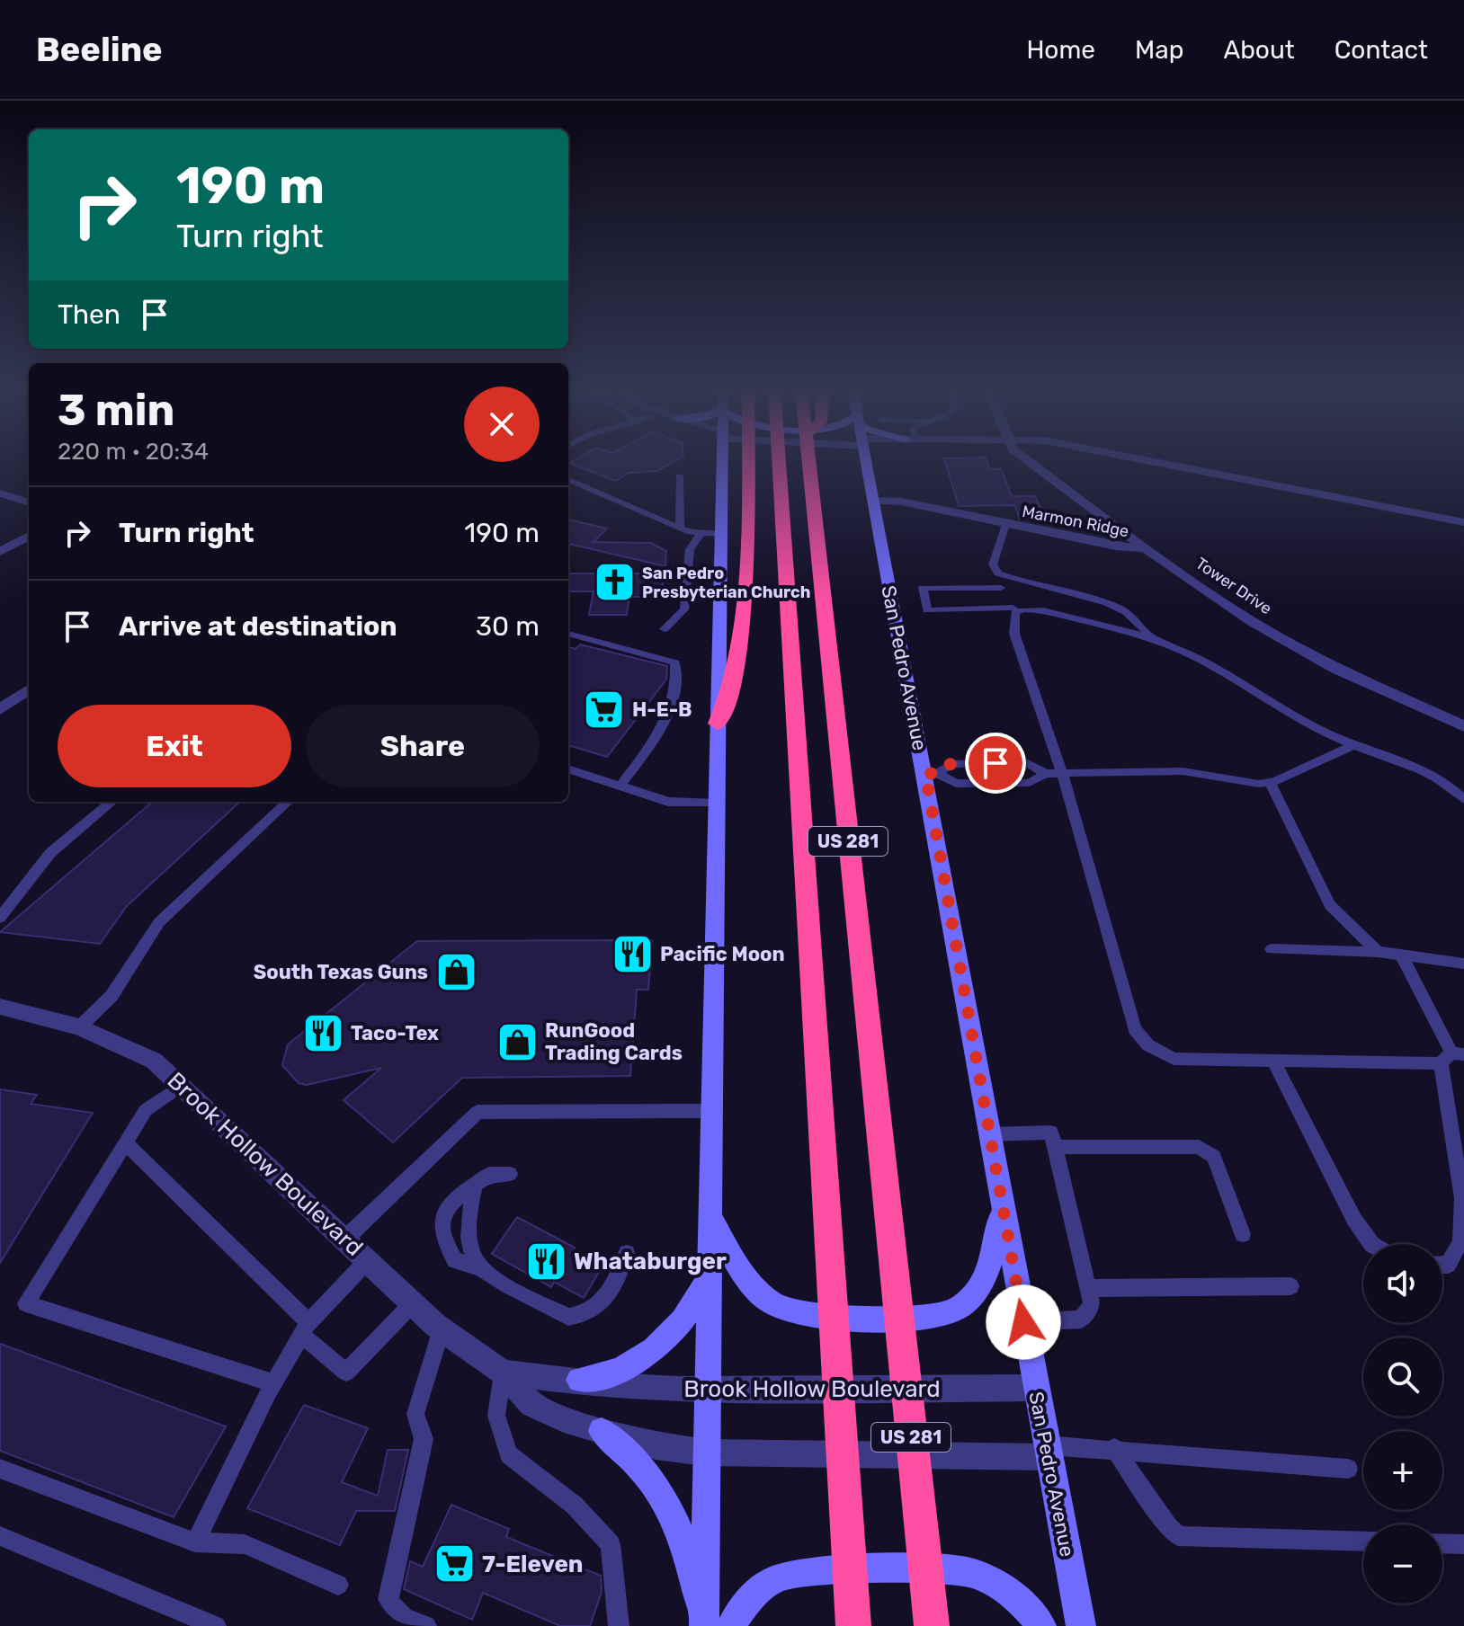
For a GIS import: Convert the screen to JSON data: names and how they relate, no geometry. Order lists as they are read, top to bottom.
{
  "streets": {
    "highway": ["US 281"],
    "main road": ["San Pedro Avenue"],
    "street": ["Marmon Ridge", "Tower Drive", "Brook Hollow Boulevard"]
  },
  "crossings": [
    ["Marmon Ridge", "Tower Drive"],
    ["Marmon Ridge", "San Pedro Avenue"],
    ["San Pedro Avenue", "Brook Hollow Boulevard"]
  ],
  "places": {
    "church": ["San Pedro Presbyterian Church"],
    "supermarket": ["H-E-B", "7-Eleven"],
    "restaurant": ["Pacific Moon", "Taco-Tex", "Whataburger"],
    "shop": ["South Texas Guns", "RunGood Trading Cards"]
  },
  "page": {
    "header": "Beeline",
    "nav": [
      "Home",
      "Map",
      "About",
      "Contact"
    ],
    "turn": ["190 m", "Turn right"],
    "then": "Then",
    "heading": ["3 min", "220 m · 20:34"],
    "list": [
      {
        "name": "Turn right",
        "value": "190 m"
      },
      {
        "name": "Arrive at destination",
        "value": "30 m"
      }
    ],
    "buttons": ["Exit", "Share"],
    "map_buttons": ["+", "−"]
  }
}
